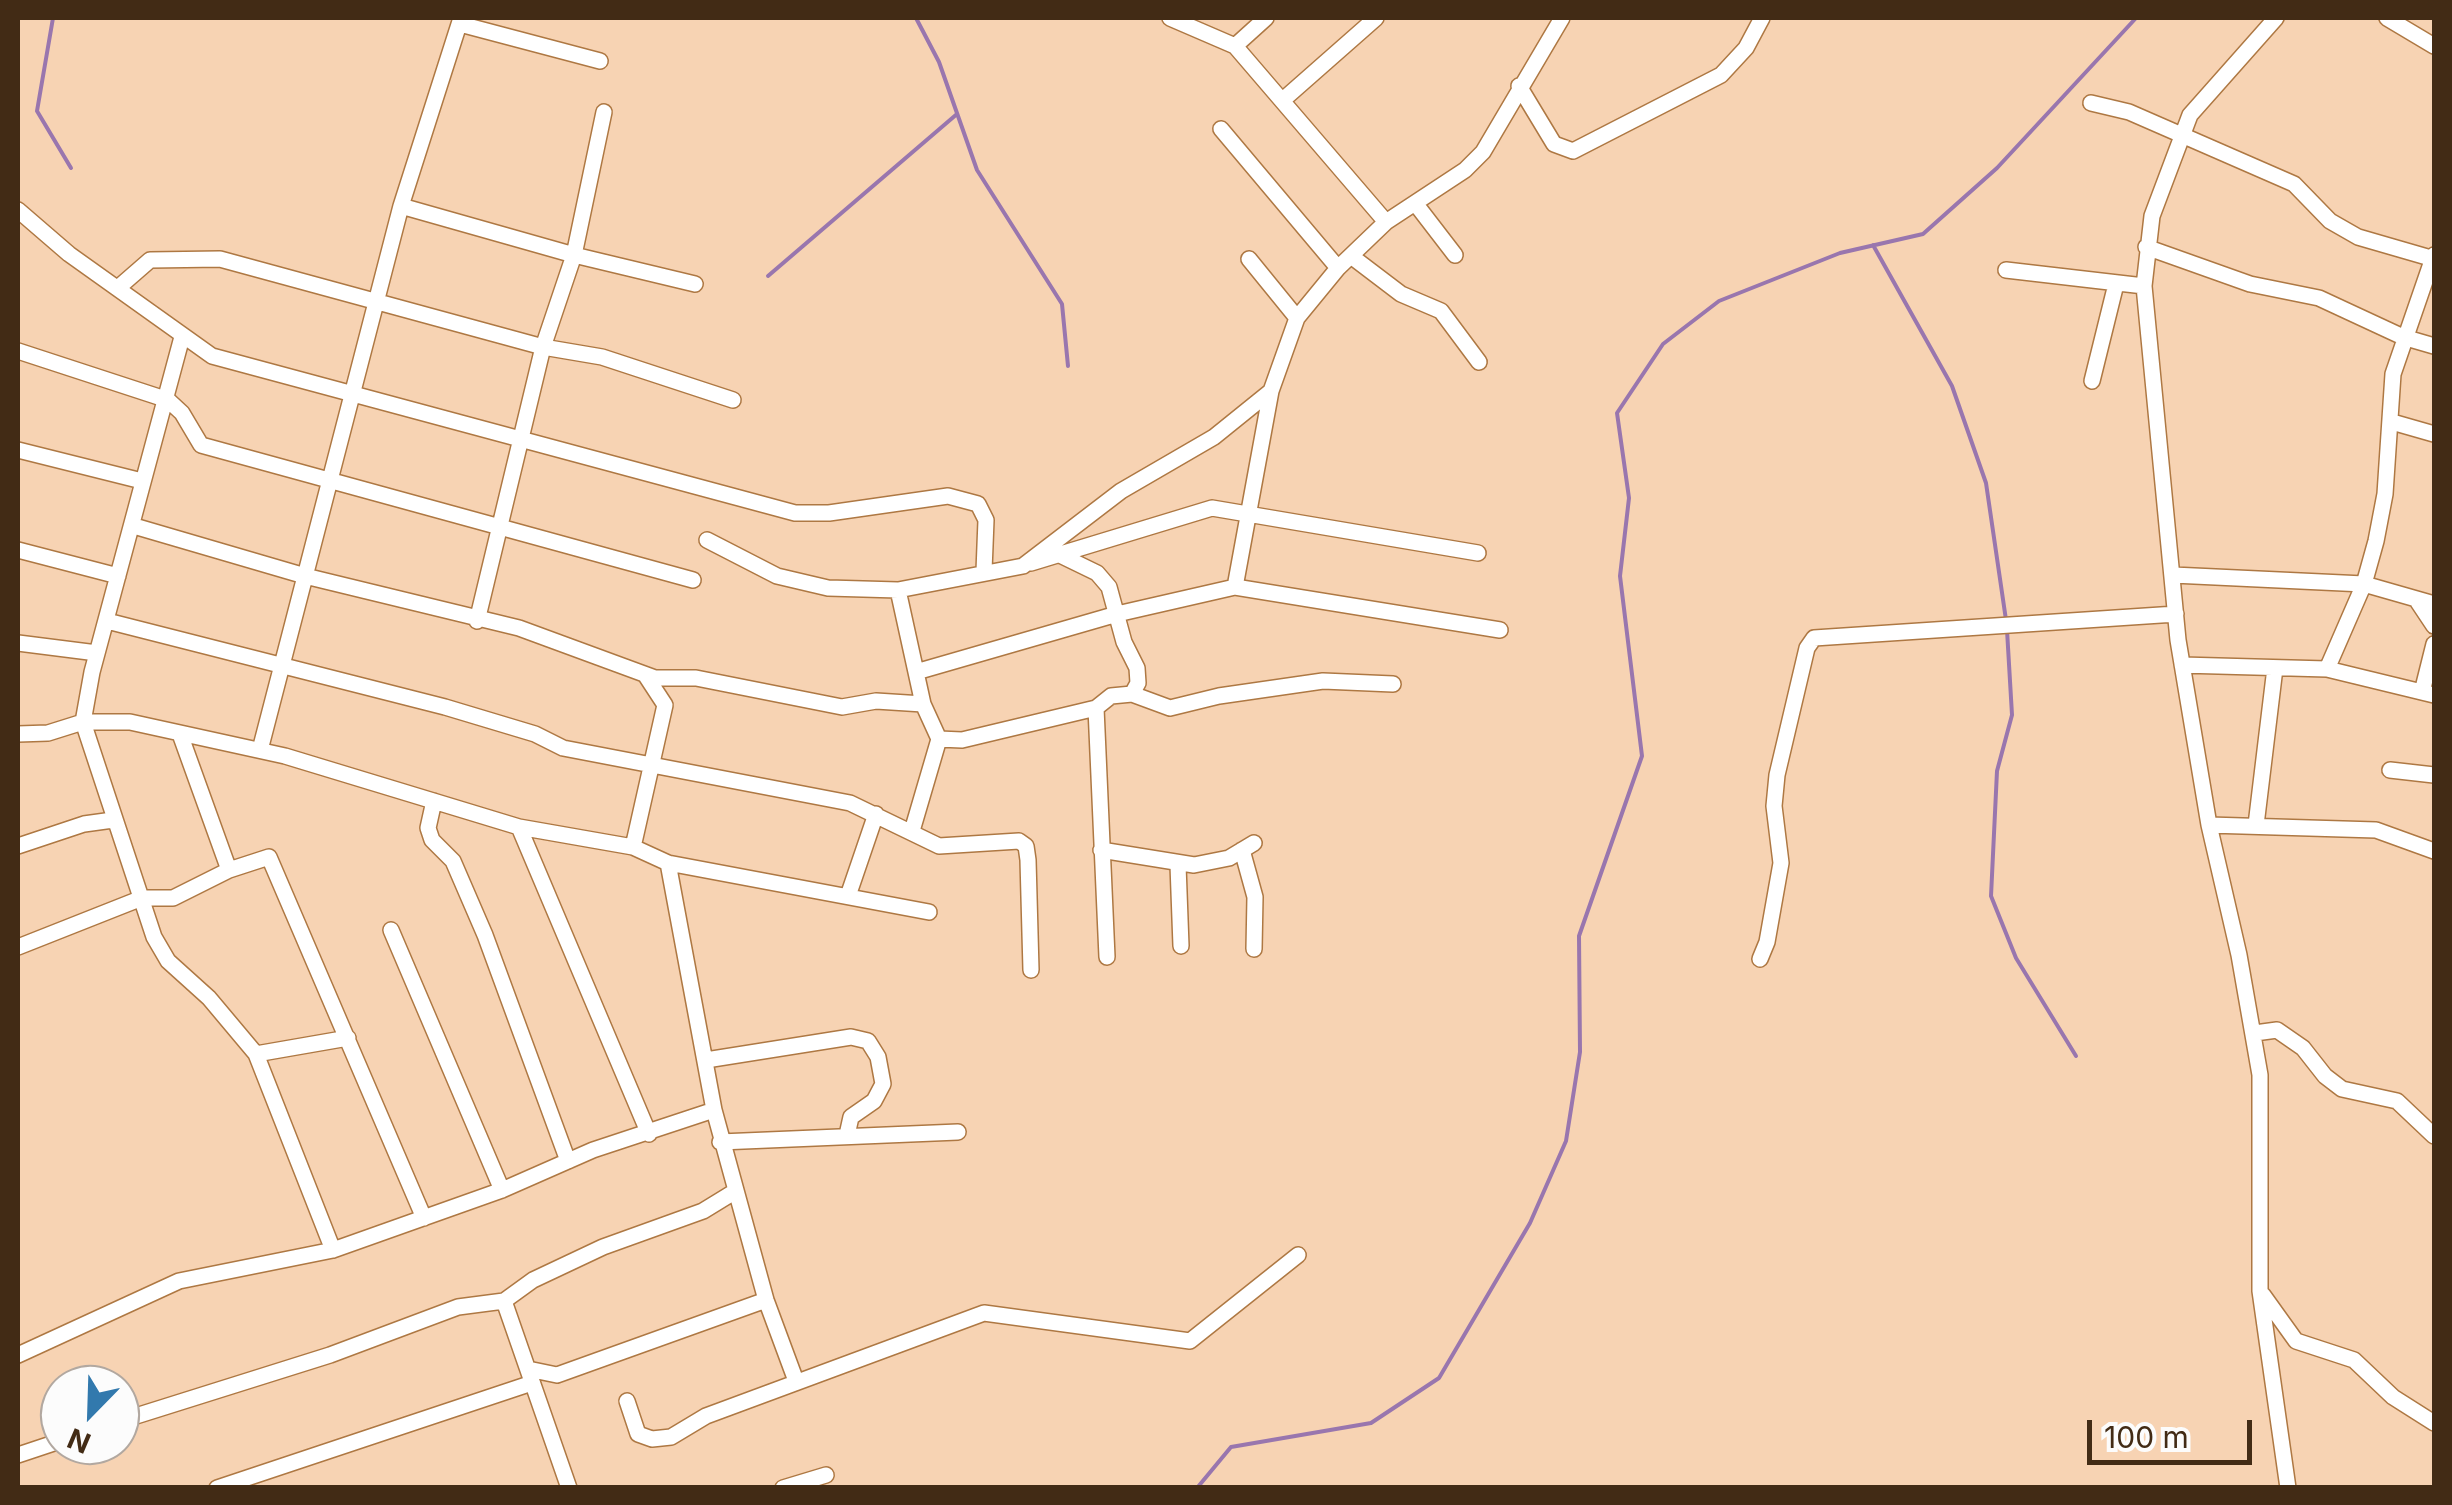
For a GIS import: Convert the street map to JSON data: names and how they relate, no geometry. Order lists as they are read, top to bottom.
{
  "scale_bar": "100 m",
  "north": "bottom left"
}
